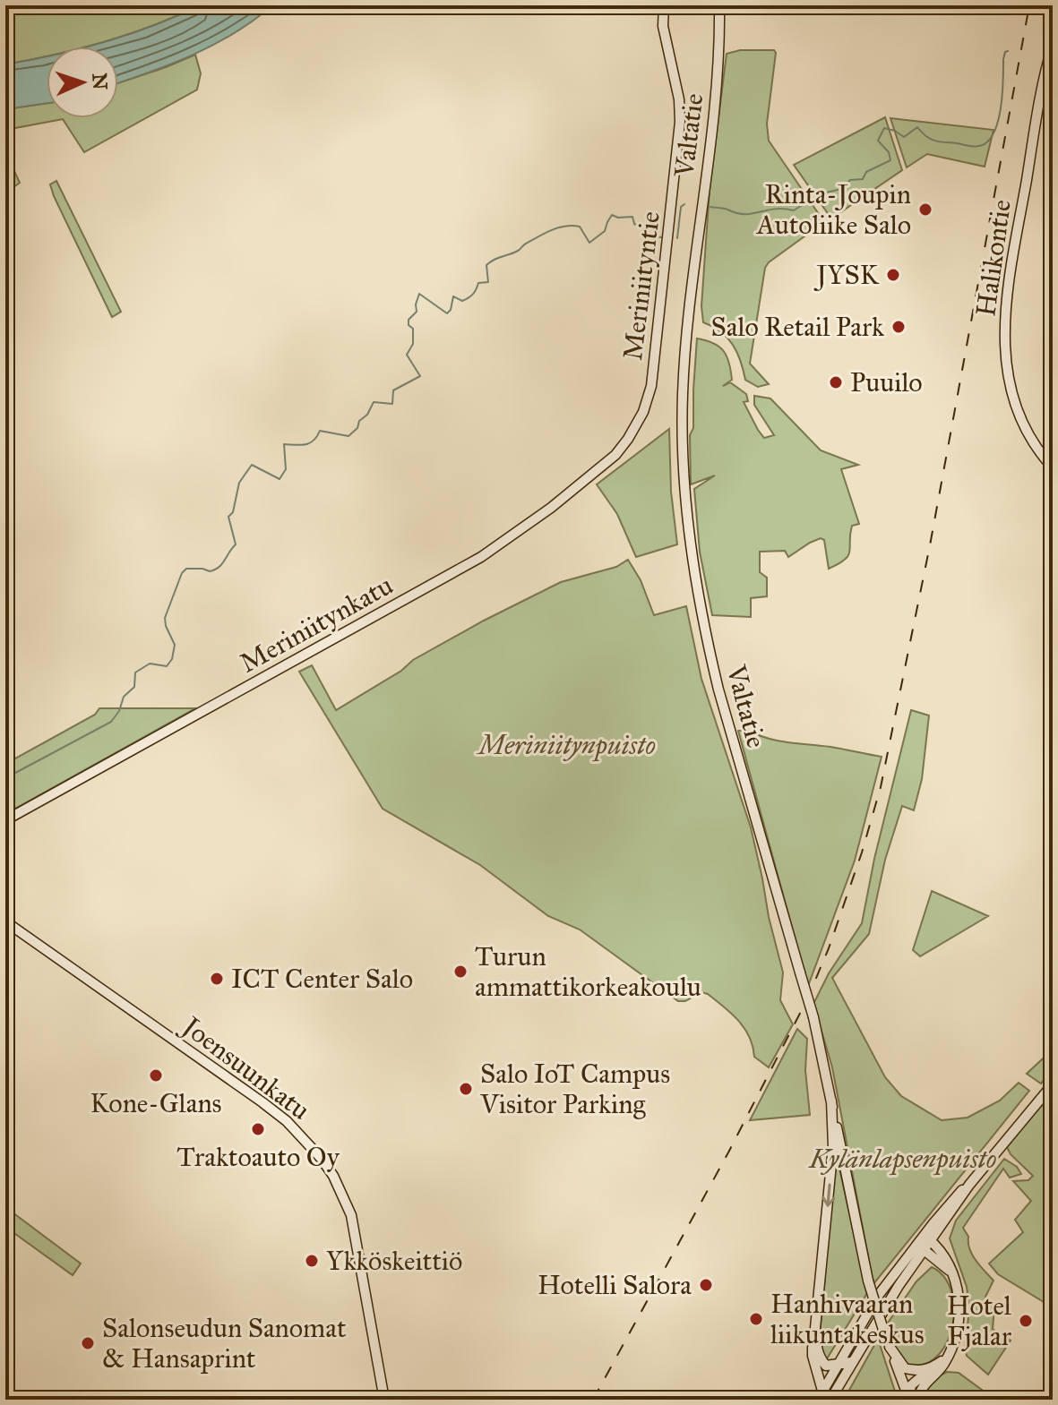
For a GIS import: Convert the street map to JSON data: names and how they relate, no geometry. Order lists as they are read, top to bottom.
{
  "streets": {
    "main road": [
      "Valtatie",
      "Halikontie",
      "Meriniityntie",
      "Meriniitynkatu",
      "Joensuunkatu"
    ]
  },
  "crossings": [
    ["Meriniityntie", "Meriniitynkatu"]
  ],
  "parks": ["Meriniitynpuisto", "Kylänlapsenpuisto"],
  "places": [
    "Rinta-Joupin Autoliike Salo",
    "JYSK",
    "Salo Retail Park",
    "Puuilo",
    "Turun ammattikorkeakoulu",
    "ICT Center Salo",
    "Kone-Glans",
    "Salo IoT Campus Visitor Parking",
    "Traktoauto Oy",
    "Ykköskeittiö",
    "Hotelli Salora",
    "Hanhivaaran liikuntakeskus",
    "Hotel Fjalar",
    "Salonseudun Sanomat & Hansaprint"
  ],
  "north": "right"
}
